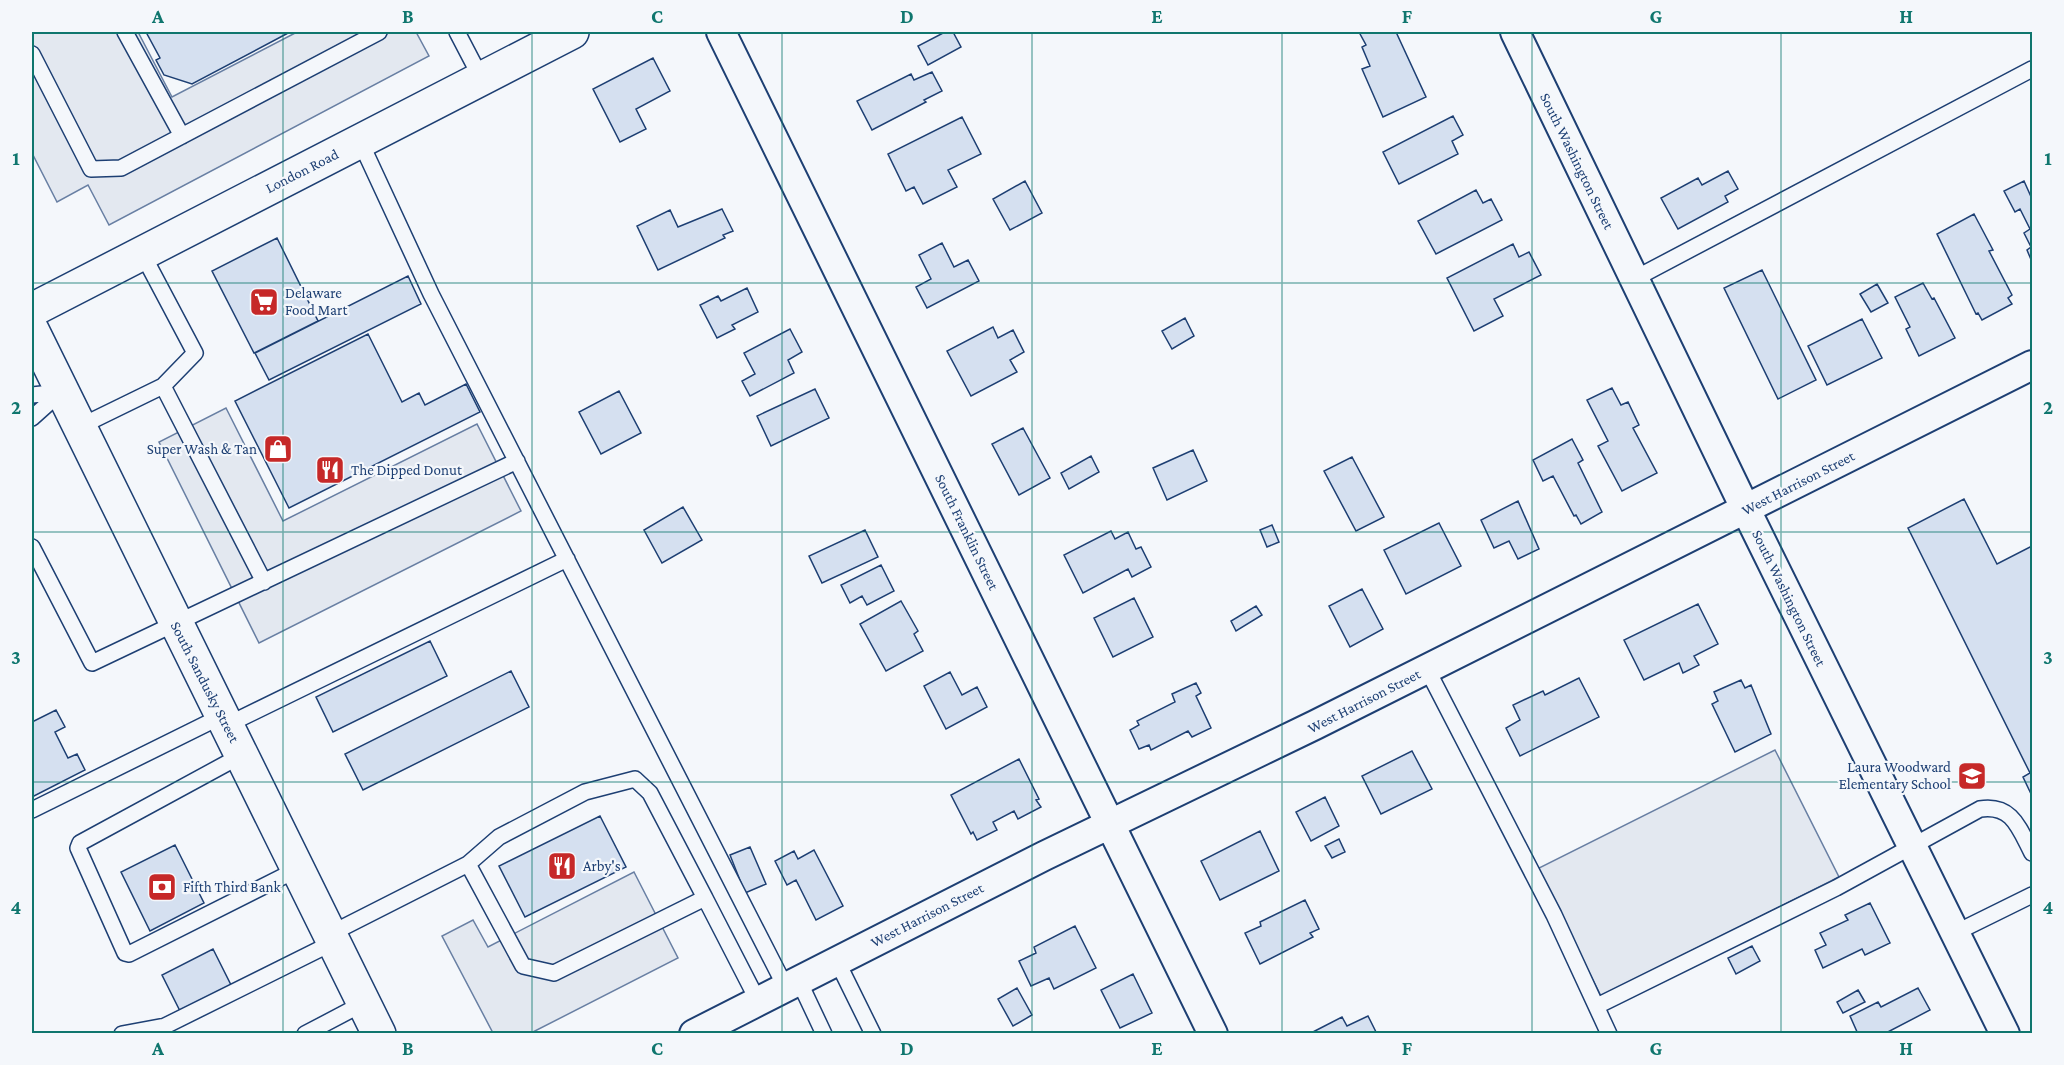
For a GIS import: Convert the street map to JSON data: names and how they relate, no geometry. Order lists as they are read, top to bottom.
{
  "streets": {
    "street": [
      "South Washington Street",
      "London Road",
      "West Harrison Street",
      "South Franklin Street",
      "South Sandusky Street"
    ]
  },
  "crossings": [
    ["South Washington Street", "West Harrison Street"],
    ["West Harrison Street", "South Franklin Street"]
  ],
  "places": {
    "supermarket": ["Delaware Food Mart"],
    "shop": ["Super Wash & Tan"],
    "restaurant": ["The Dipped Donut", "Arby's"],
    "school or university": ["Laura Woodward Elementary School"],
    "bank": ["Fifth Third Bank"]
  },
  "grid": {
    "columns": [
      "A",
      "B",
      "C",
      "D",
      "E",
      "F",
      "G",
      "H"
    ],
    "rows": [
      "1",
      "2",
      "3",
      "4"
    ]
  }
}
